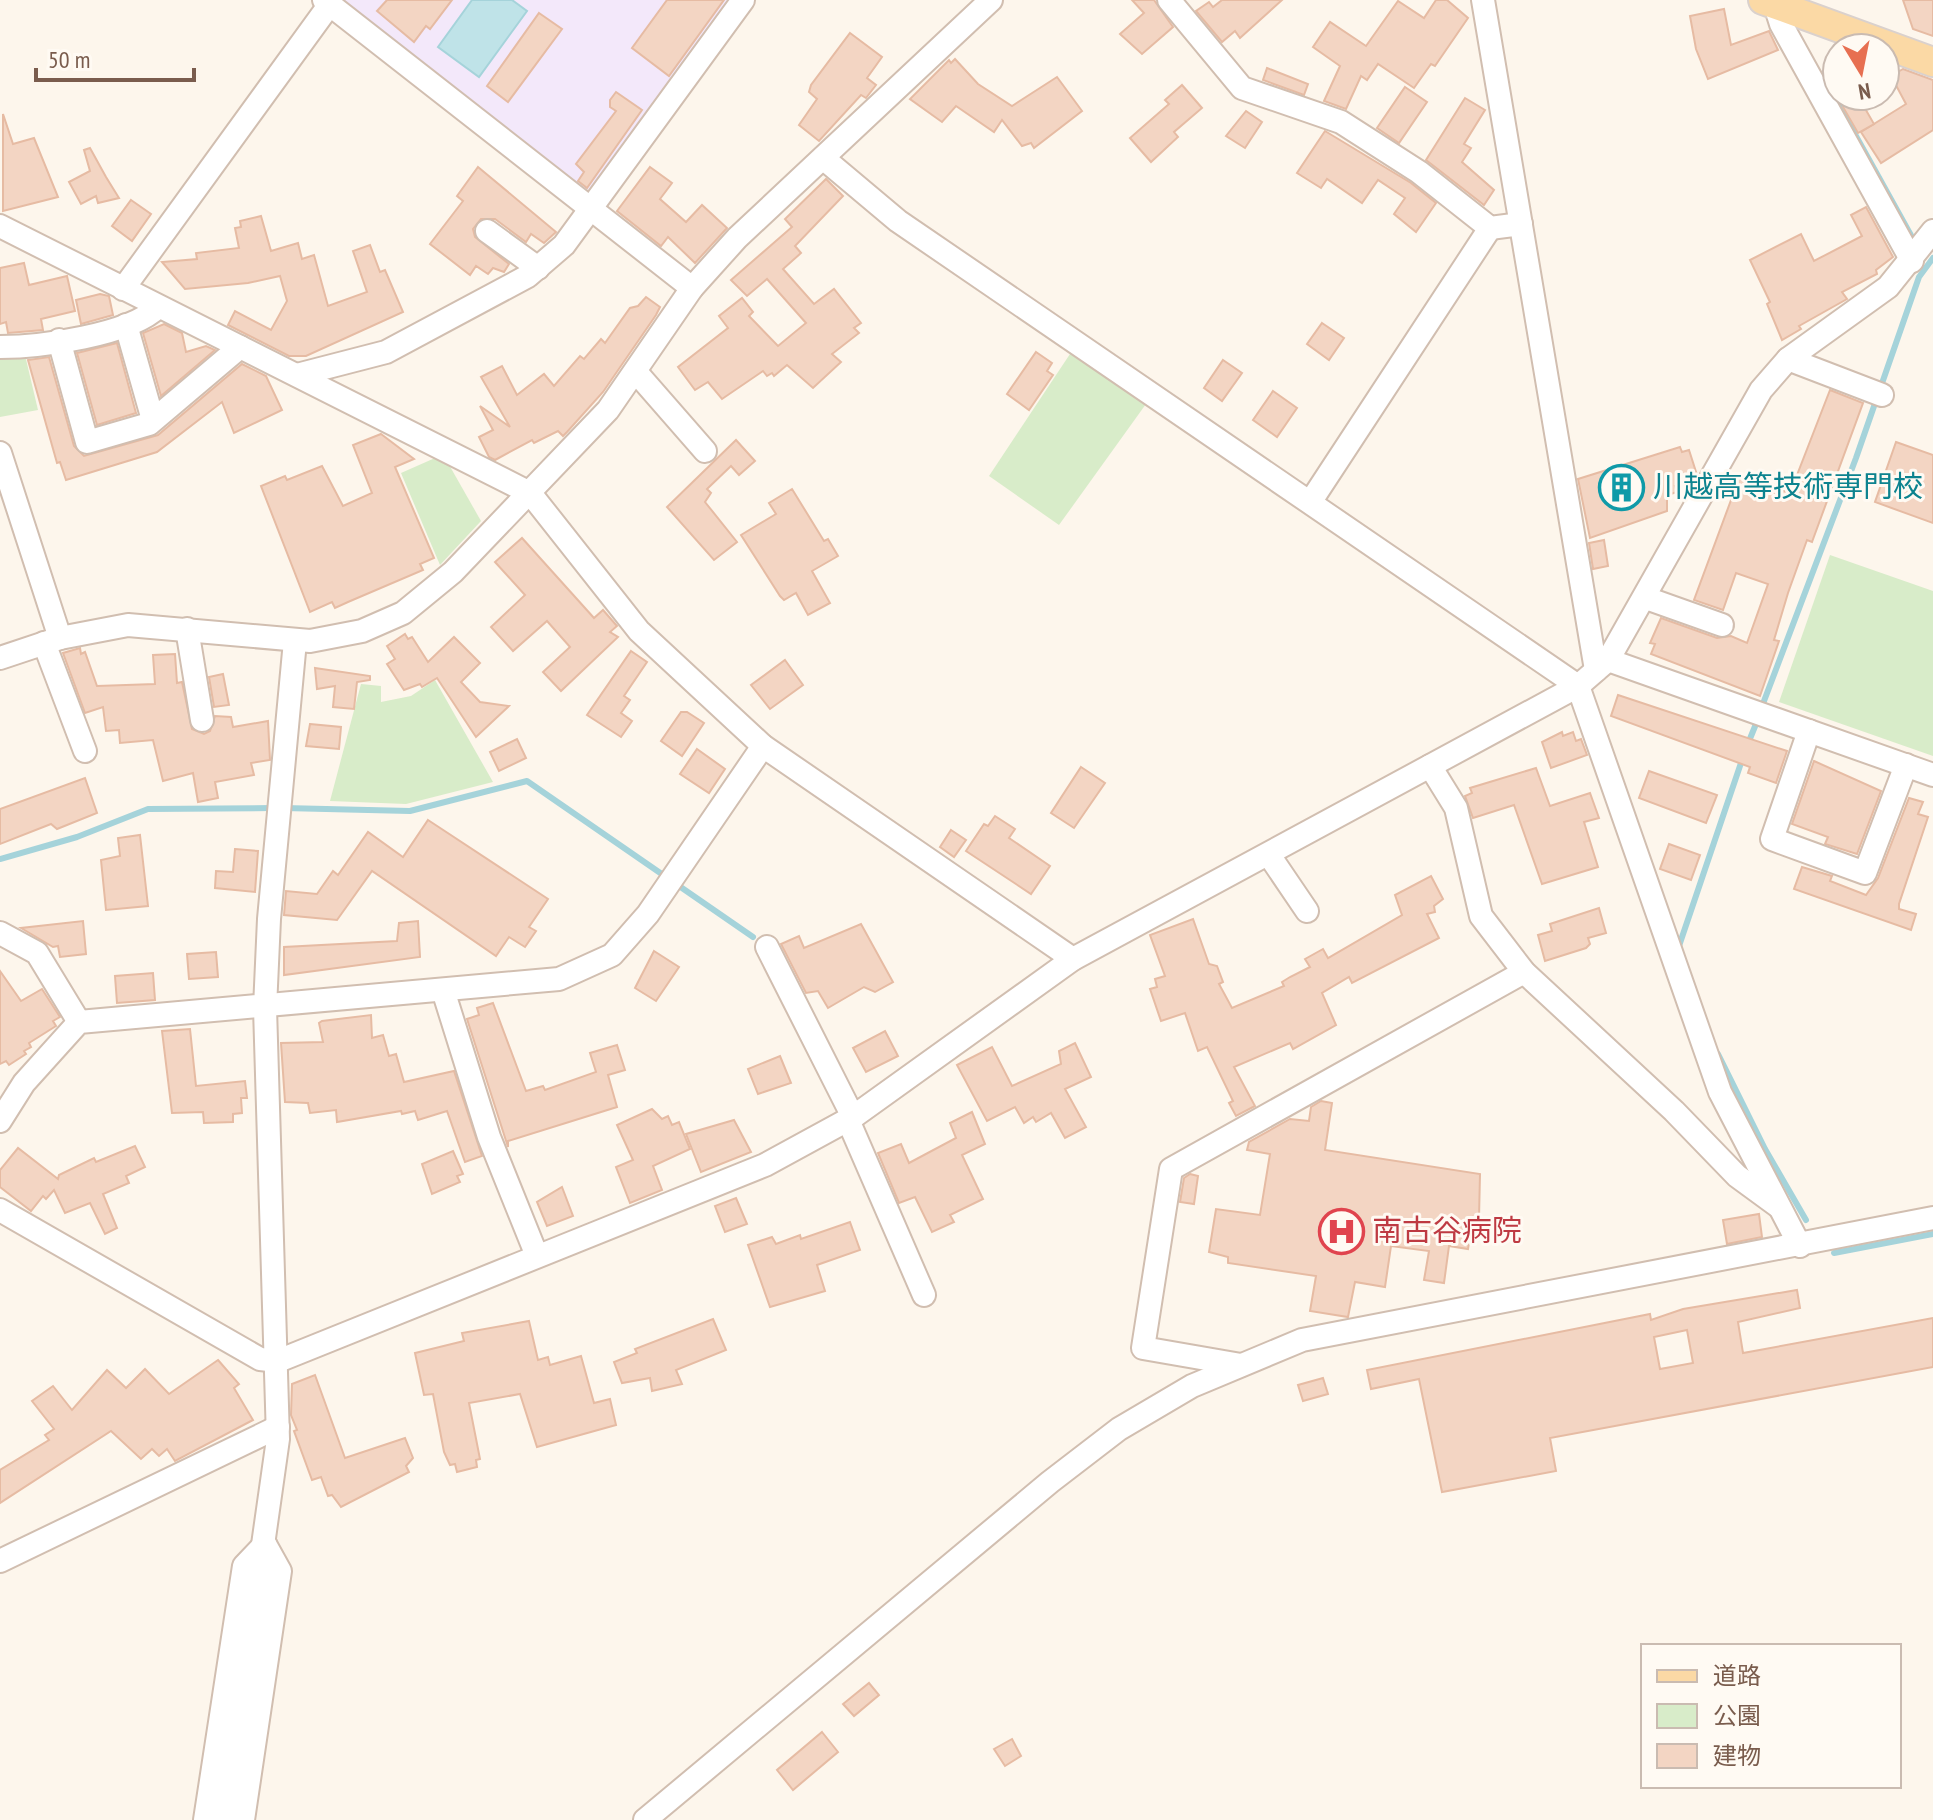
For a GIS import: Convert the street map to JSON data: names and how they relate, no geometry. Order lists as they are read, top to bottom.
{
  "places": {
    "building": ["川越高等技術専門校"],
    "hospital": ["南古谷病院"]
  },
  "legend": ["道路", "公園", "建物"],
  "scale_bar": "50 m",
  "north": "bottom"
}
